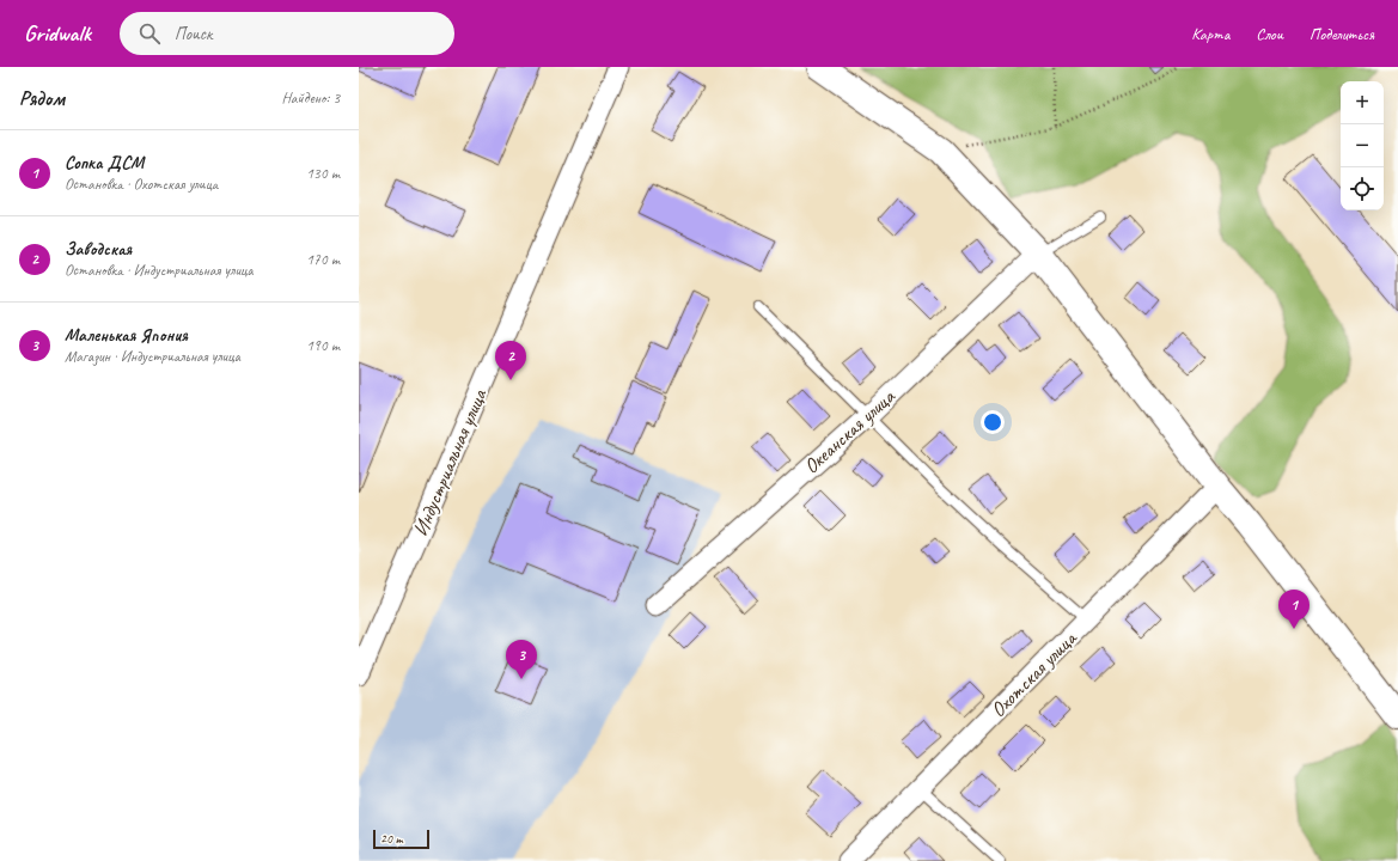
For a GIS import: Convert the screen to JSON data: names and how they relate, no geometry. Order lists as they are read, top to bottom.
{
  "streets": {
    "street": ["Океанская улица", "Индустриальная улица", "Охотская улица"]
  },
  "scale_bar": "20 m",
  "page": {
    "header": "Gridwalk",
    "search": "Поиск",
    "nav": ["Карта", "Слои", "Поделиться"],
    "heading": ["Рядом", "Найдено: 3"],
    "map_buttons": ["+", "−"],
    "list": [
      {
        "mark": "1",
        "name": "Сопка ДСМ",
        "note": "Остановка · Охотская улица",
        "value": "130 m"
      },
      {
        "mark": "2",
        "name": "Заводская",
        "note": "Остановка · Индустриальная улица",
        "value": "170 m"
      },
      {
        "mark": "3",
        "name": "Маленькая Япония",
        "note": "Магазин · Индустриальная улица",
        "value": "190 m"
      }
    ],
    "pins": ["2", "1", "3"],
    "scale": "20 m"
  }
}
